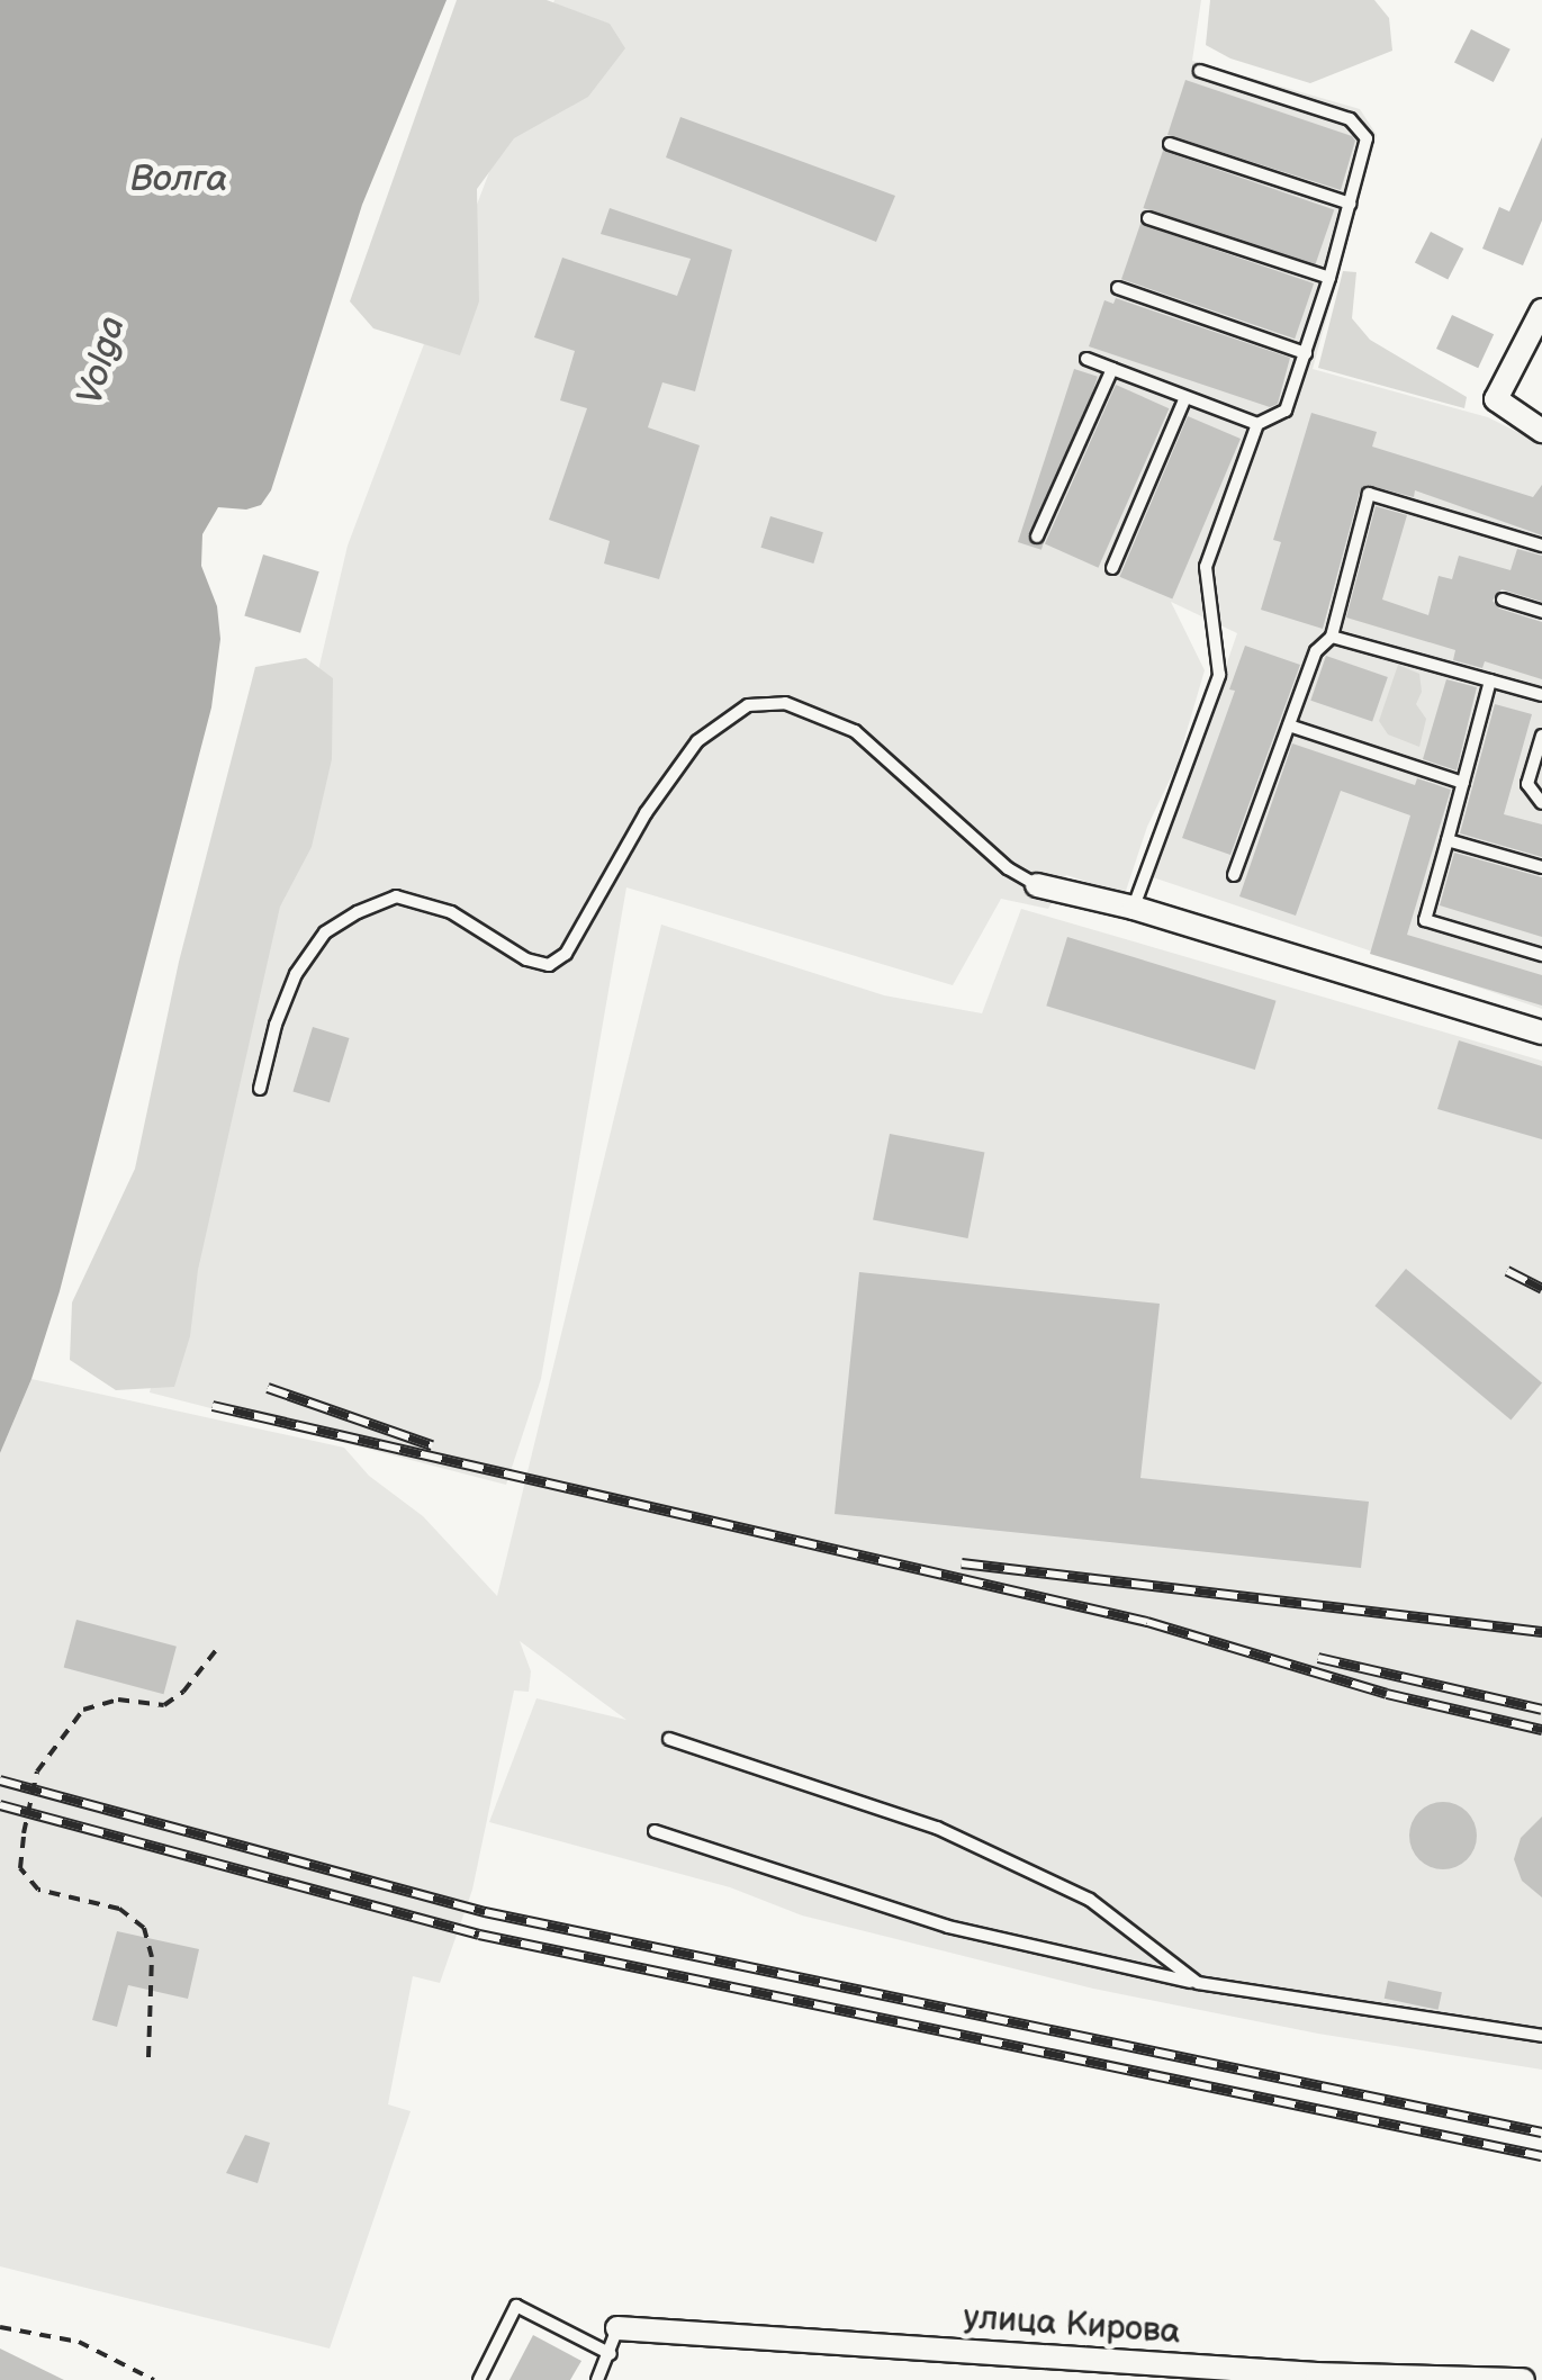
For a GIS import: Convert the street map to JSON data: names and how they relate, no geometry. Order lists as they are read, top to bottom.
{
  "streets": {
    "street": ["улица Кирова"]
  },
  "water": ["Волга", "Volga"]
}
